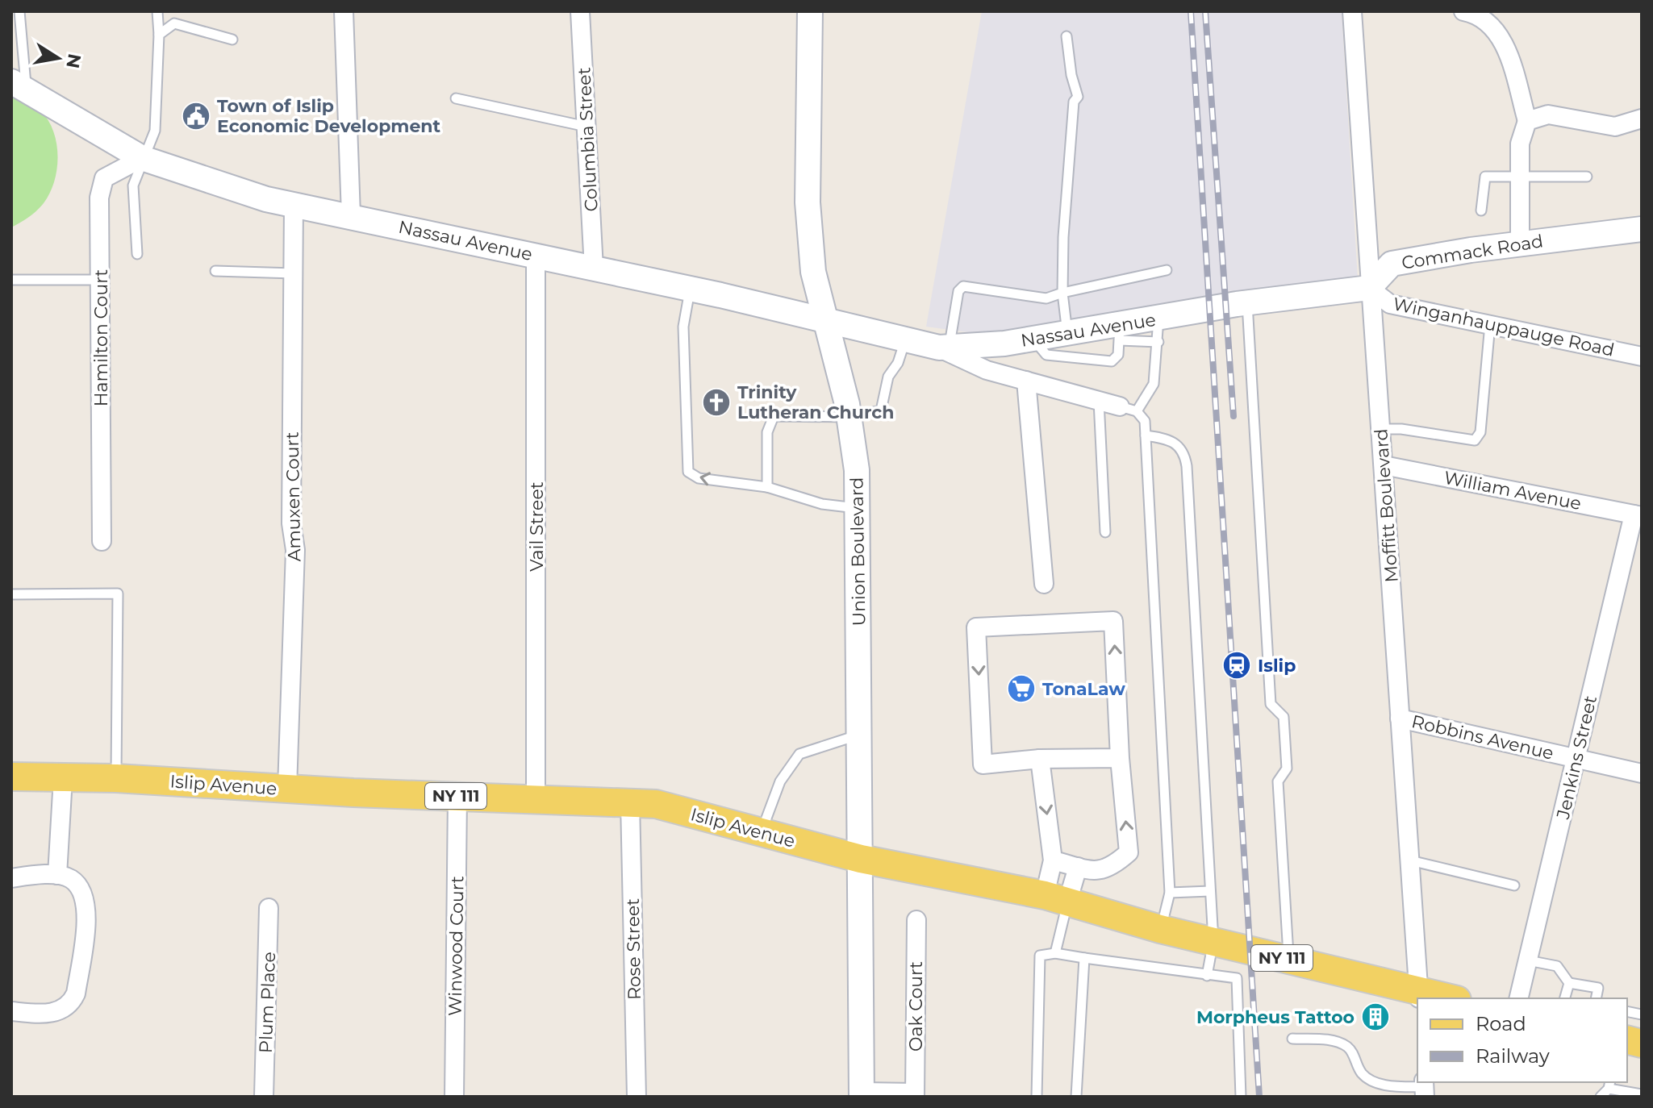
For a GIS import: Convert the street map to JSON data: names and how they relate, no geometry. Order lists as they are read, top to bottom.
{
  "streets": {
    "main road": ["Islip Avenue", "NY 111"],
    "street": [
      "Columbia Street",
      "Nassau Avenue",
      "Commack Road",
      "Winganhauppauge Road",
      "Hamilton Court",
      "William Avenue",
      "Amuxen Court",
      "Moffitt Boulevard",
      "Vail Street",
      "Union Boulevard",
      "Robbins Avenue",
      "Jenkins Street",
      "Winwood Court",
      "Rose Street",
      "Plum Place",
      "Oak Court"
    ]
  },
  "crossings": [
    ["Columbia Street", "Nassau Avenue"],
    ["Nassau Avenue", "Hamilton Court"],
    ["Nassau Avenue", "Amuxen Court"],
    ["Nassau Avenue", "Vail Street"],
    ["Nassau Avenue", "Union Boulevard"],
    ["Commack Road", "Winganhauppauge Road"],
    ["Commack Road", "Moffitt Boulevard"],
    ["Winganhauppauge Road", "Moffitt Boulevard"],
    ["William Avenue", "Moffitt Boulevard"],
    ["William Avenue", "Jenkins Street"],
    ["Amuxen Court", "Islip Avenue"],
    ["Moffitt Boulevard", "Robbins Avenue"],
    ["Moffitt Boulevard", "Islip Avenue"],
    ["Vail Street", "Islip Avenue"],
    ["Union Boulevard", "Islip Avenue"],
    ["Union Boulevard", "Oak Court"],
    ["Robbins Avenue", "Jenkins Street"],
    ["Islip Avenue", "Winwood Court"],
    ["Islip Avenue", "Rose Street"]
  ],
  "places": {
    "public building": ["Town of Islip Economic Development"],
    "church": ["Trinity Lutheran Church"],
    "station": ["Islip"],
    "supermarket": ["TonaLaw"],
    "building": ["Morpheus Tattoo"]
  },
  "legend": ["Road", "Railway"],
  "north": "right"
}
